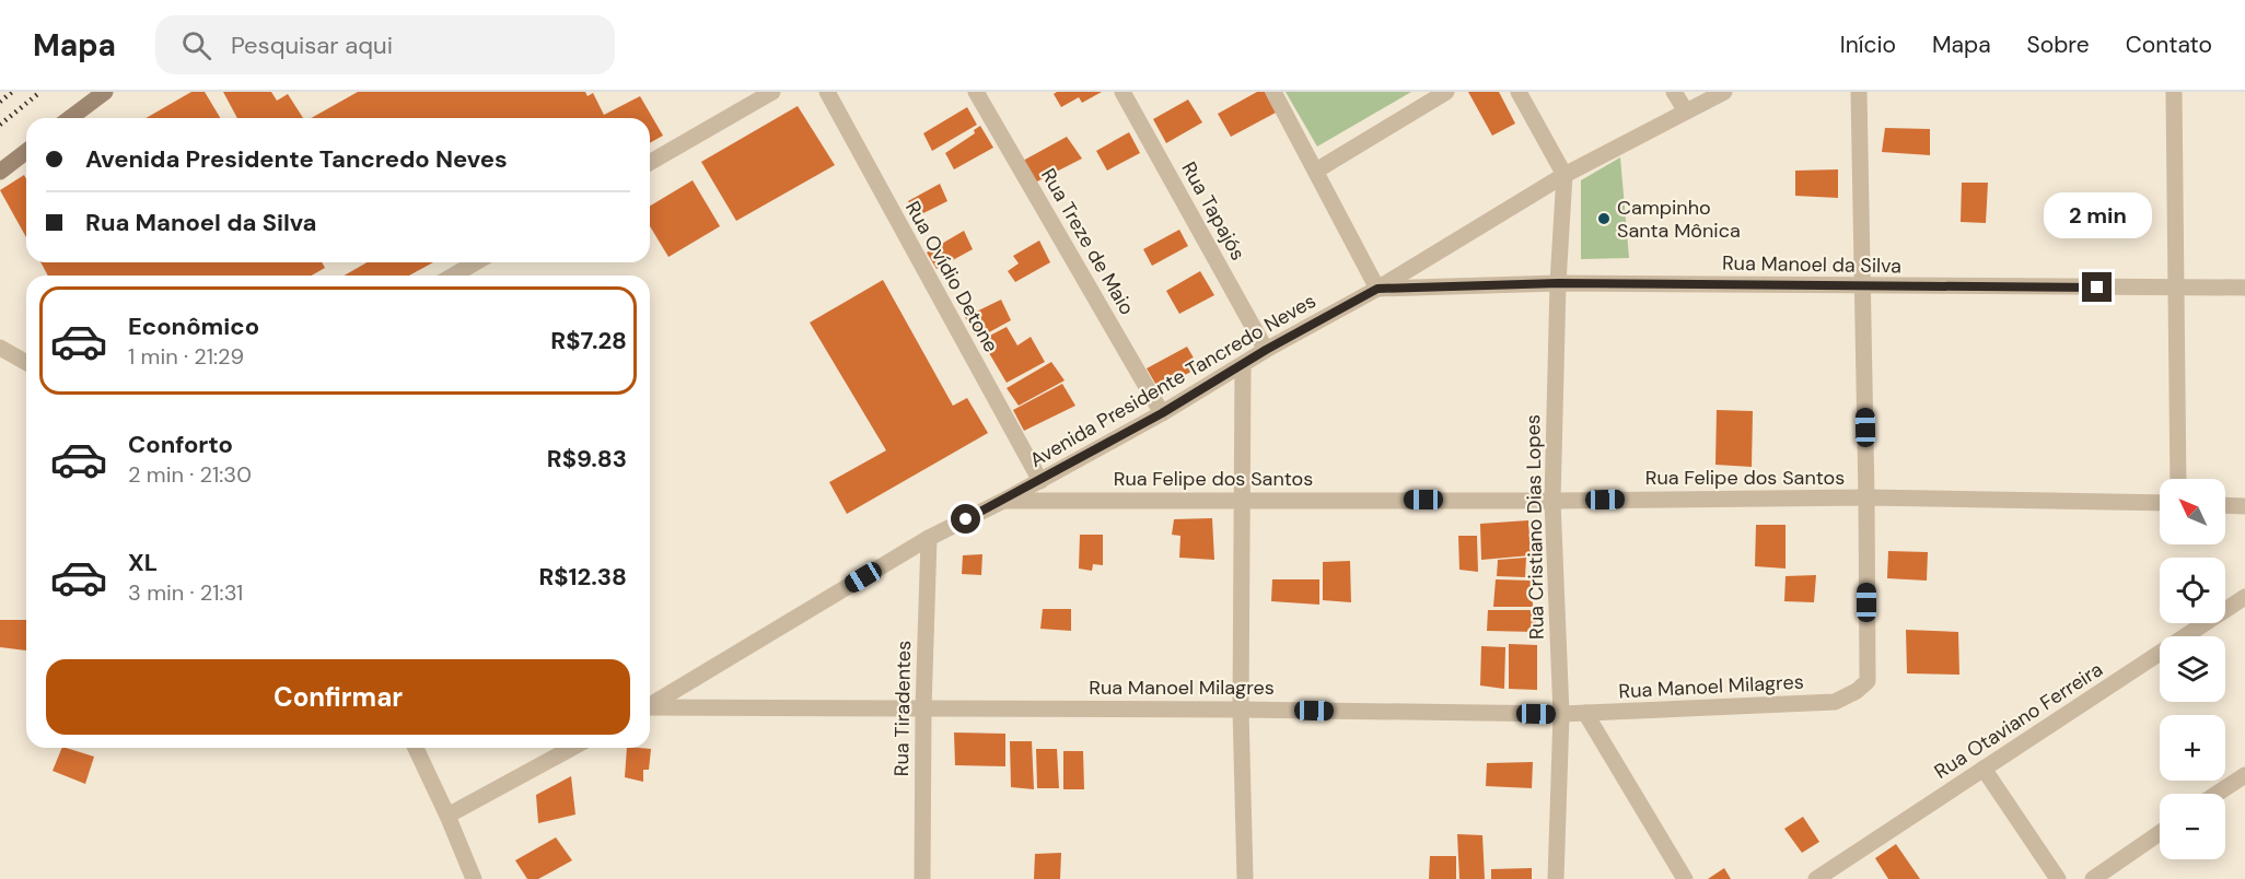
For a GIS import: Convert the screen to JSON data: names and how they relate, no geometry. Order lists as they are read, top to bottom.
{
  "streets": {
    "street": [
      "Rua Tapajós",
      "Rua Treze de Maio",
      "Rua Manoel da Silva",
      "Rua Ovídio Detone",
      "Avenida Presidente Tancredo Neves",
      "Rua Felipe dos Santos",
      "Rua Cristiano Dias Lopes",
      "Rua Manoel Milagres",
      "Rua Tiradentes",
      "Rua Otaviano Ferreira"
    ]
  },
  "crossings": [
    ["Rua Tapajós", "Avenida Presidente Tancredo Neves"],
    ["Rua Treze de Maio", "Avenida Presidente Tancredo Neves"],
    ["Rua Manoel da Silva", "Avenida Presidente Tancredo Neves"],
    ["Rua Manoel da Silva", "Rua Cristiano Dias Lopes"],
    ["Rua Ovídio Detone", "Avenida Presidente Tancredo Neves"],
    ["Avenida Presidente Tancredo Neves", "Rua Felipe dos Santos"],
    ["Avenida Presidente Tancredo Neves", "Rua Cristiano Dias Lopes"],
    ["Avenida Presidente Tancredo Neves", "Rua Tiradentes"],
    ["Rua Felipe dos Santos", "Rua Cristiano Dias Lopes"],
    ["Rua Felipe dos Santos", "Rua Manoel Milagres"],
    ["Rua Cristiano Dias Lopes", "Rua Manoel Milagres"],
    ["Rua Manoel Milagres", "Rua Tiradentes"]
  ],
  "places": ["Campinho Santa Mônica"],
  "north": "top left",
  "page": {
    "header": "Mapa",
    "search": "Pesquisar aqui",
    "nav": [
      "Início",
      "Mapa",
      "Sobre",
      "Contato"
    ],
    "banner": ["Avenida Presidente Tancredo Neves", "Rua Manoel da Silva"],
    "bubble": "2 min",
    "list": [
      {
        "name": "Econômico",
        "note": "1 min · 21:29",
        "value": "R$7.28"
      },
      {
        "name": "Conforto",
        "note": "2 min · 21:30",
        "value": "R$9.83"
      },
      {
        "name": "XL",
        "note": "3 min · 21:31",
        "value": "R$12.38"
      }
    ],
    "map_buttons": ["+", "−"],
    "buttons": "Confirmar"
  }
}
